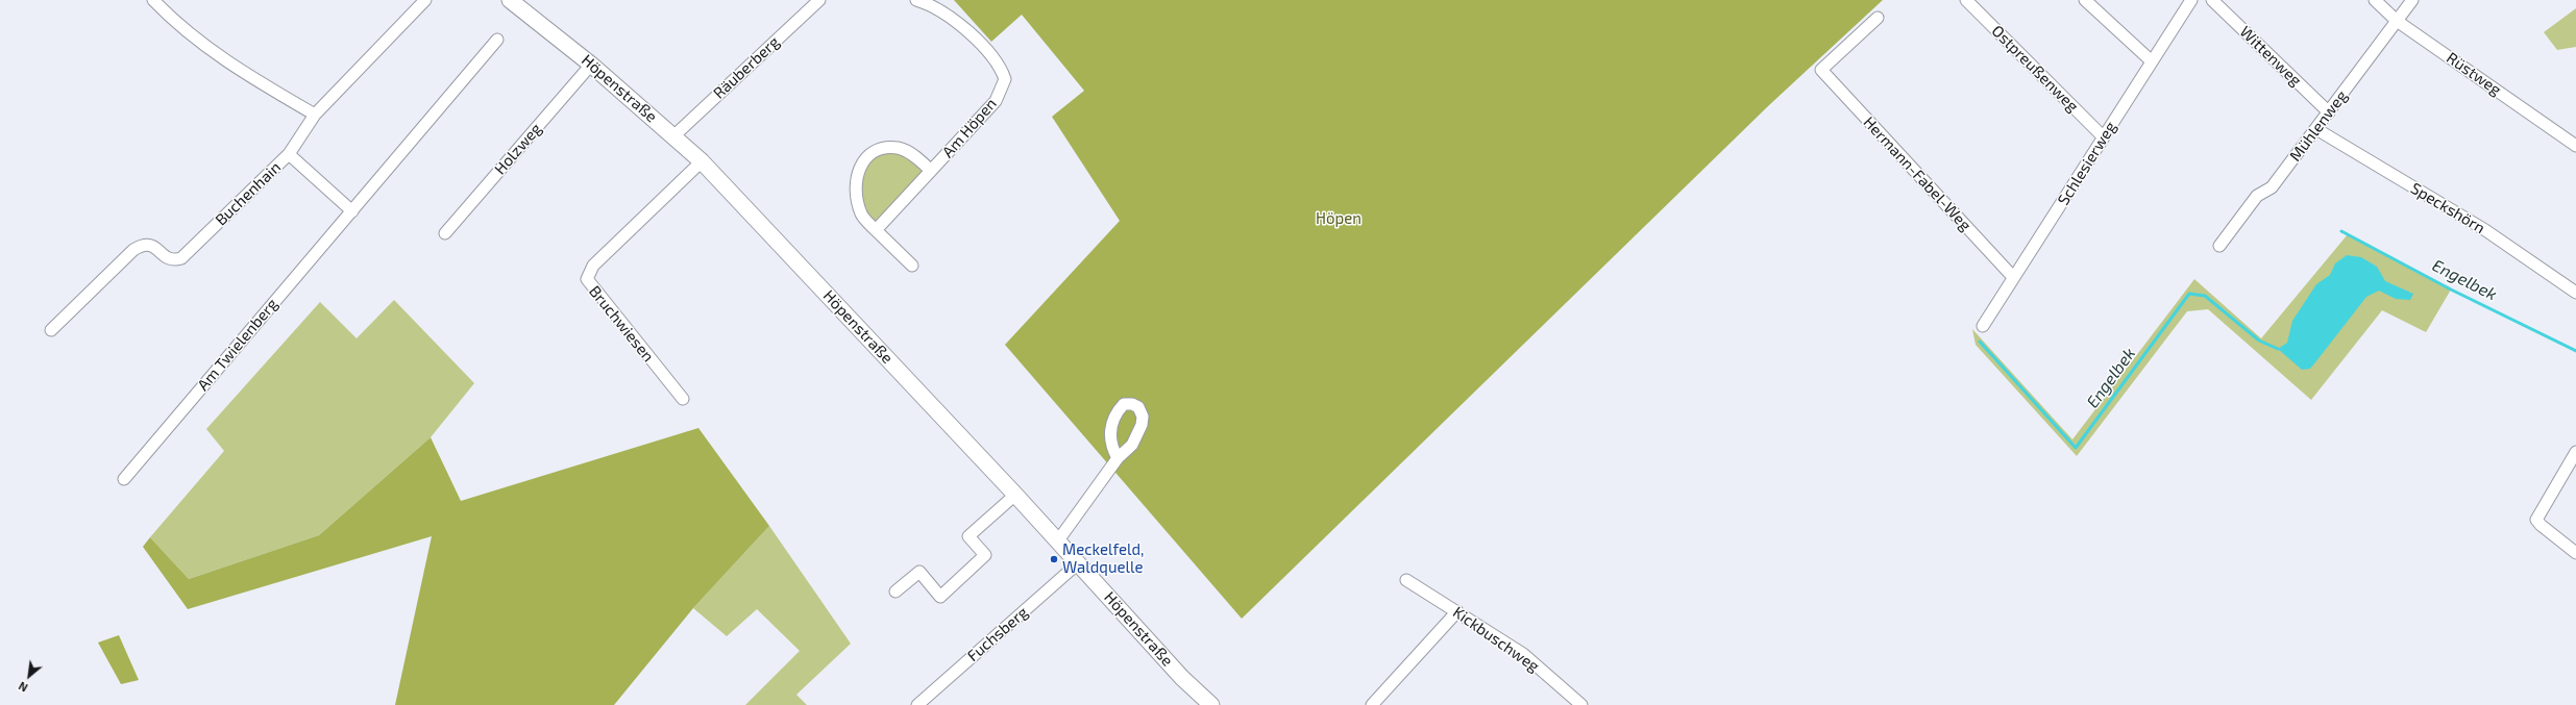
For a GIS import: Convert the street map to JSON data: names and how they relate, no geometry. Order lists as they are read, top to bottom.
{
  "streets": {
    "main road": ["Höpenstraße"],
    "street": [
      "Wittenweg",
      "Räuberberg",
      "Ostpreußenweg",
      "Rüstweg",
      "Mühlenweg",
      "Am Höpen",
      "Holzweg",
      "Schlesierweg",
      "Hermann-Fabel-Weg",
      "Buchenhain",
      "Speckshörn",
      "Bruchwiesen",
      "Am Twielenberg",
      "Fuchsberg",
      "Kickbuschweg"
    ]
  },
  "crossings": [
    ["Wittenweg", "Mühlenweg"],
    ["Räuberberg", "Höpenstraße"],
    ["Ostpreußenweg", "Schlesierweg"],
    ["Rüstweg", "Mühlenweg"],
    ["Höpenstraße", "Holzweg"],
    ["Höpenstraße", "Bruchwiesen"],
    ["Höpenstraße", "Fuchsberg"],
    ["Mühlenweg", "Speckshörn"],
    ["Schlesierweg", "Hermann-Fabel-Weg"]
  ],
  "water": ["Engelbek"],
  "parks": ["Höpen"],
  "places": ["Meckelfeld, Waldquelle"],
  "north": "bottom left"
}
